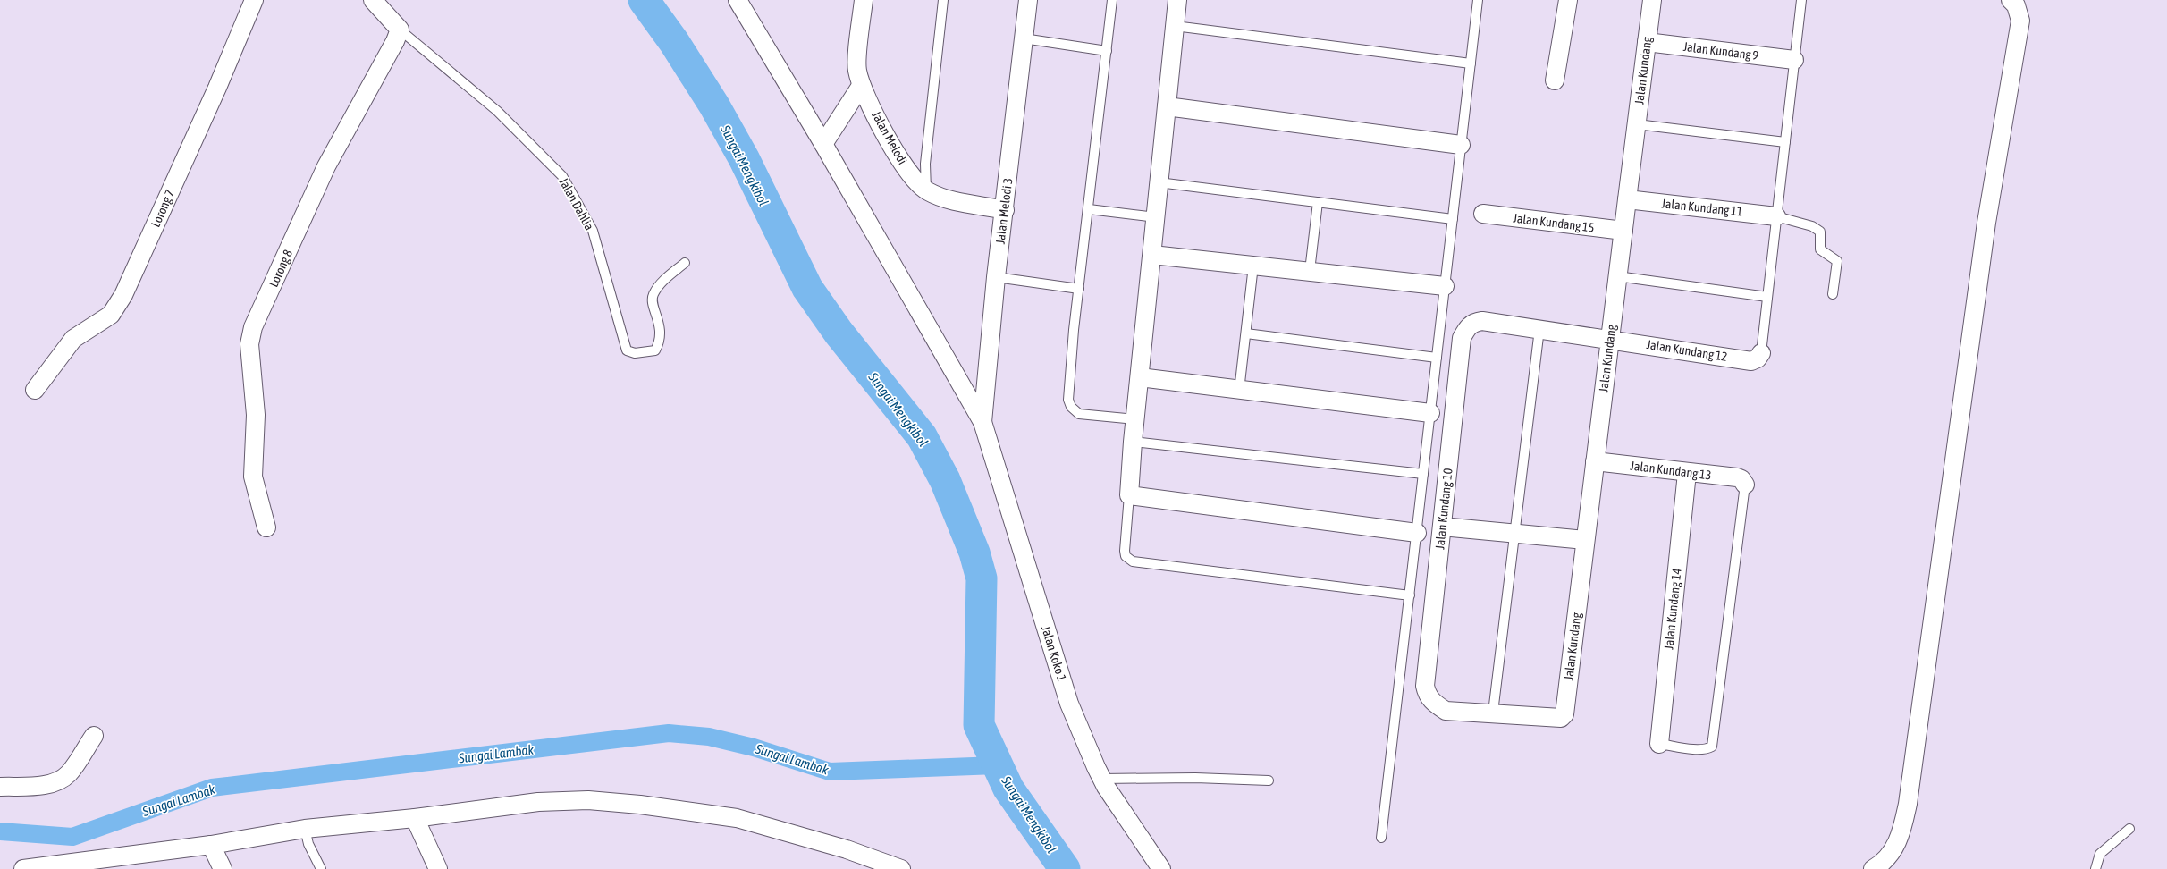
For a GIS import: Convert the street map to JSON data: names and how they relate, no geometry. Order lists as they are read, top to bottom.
{
  "streets": {
    "street": [
      "Jalan Kundang 9",
      "Jalan Kundang",
      "Jalan Melodi",
      "Jalan Dahlia",
      "Jalan Kundang 11",
      "Lorong 7",
      "Jalan Melodi 3",
      "Jalan Kundang 15",
      "Lorong 8",
      "Jalan Kundang 12",
      "Jalan Kundang 13",
      "Jalan Kundang 10",
      "Jalan Kundang 14",
      "Jalan Koko 1"
    ]
  },
  "crossings": [
    ["Jalan Kundang 9", "Jalan Kundang"],
    ["Jalan Kundang", "Jalan Kundang 11"],
    ["Jalan Kundang", "Jalan Kundang 15"],
    ["Jalan Kundang", "Jalan Kundang 12"],
    ["Jalan Kundang", "Jalan Kundang 13"],
    ["Jalan Kundang", "Jalan Kundang 10"],
    ["Jalan Melodi", "Jalan Melodi 3"],
    ["Jalan Dahlia", "Lorong 8"],
    ["Jalan Melodi 3", "Jalan Koko 1"],
    ["Jalan Kundang 12", "Jalan Kundang 10"],
    ["Jalan Kundang 13", "Jalan Kundang 14"]
  ],
  "water": ["Sungai Mengkibol", "Sungai Lambak"]
}
